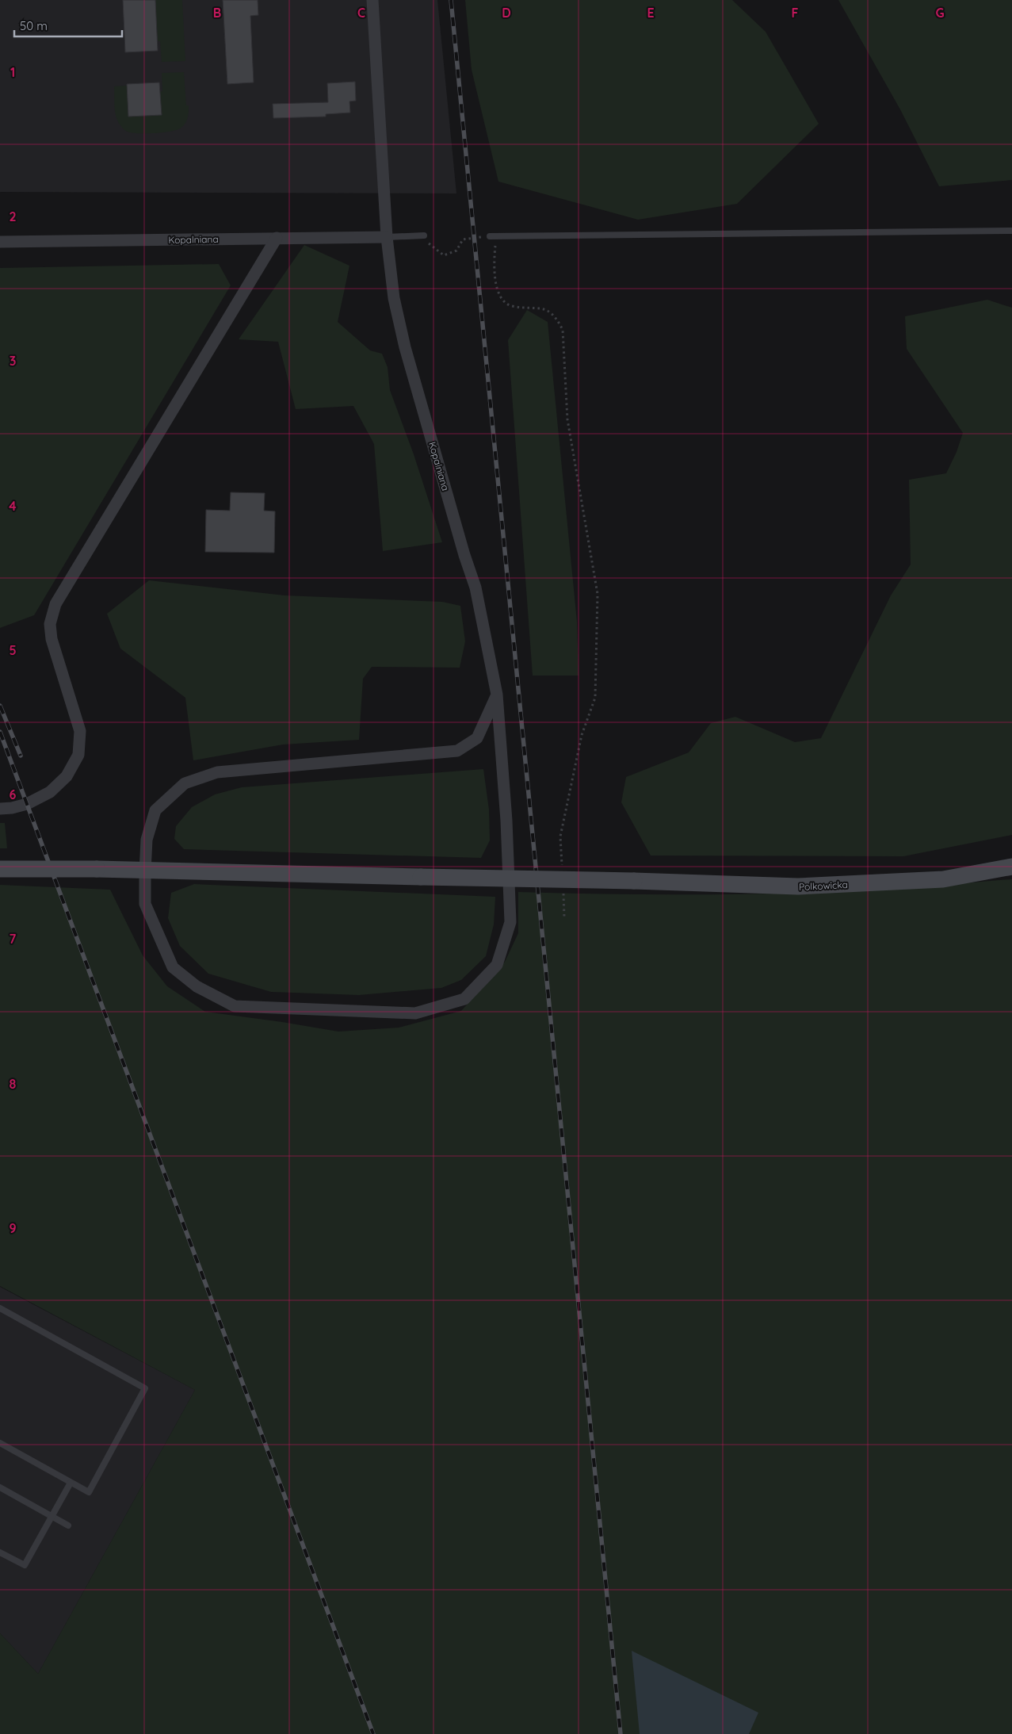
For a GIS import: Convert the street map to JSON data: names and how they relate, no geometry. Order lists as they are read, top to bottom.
{
  "streets": {
    "main road": ["Polkowicka"],
    "street": ["Kopalniana"]
  },
  "crossings": [
    ["Kopalniana", "Polkowicka"]
  ],
  "scale_bar": "50 m",
  "grid": {
    "columns": [
      "B",
      "C",
      "D",
      "E",
      "F",
      "G"
    ],
    "rows": [
      "1",
      "2",
      "3",
      "4",
      "5",
      "6",
      "7",
      "8",
      "9"
    ]
  }
}
